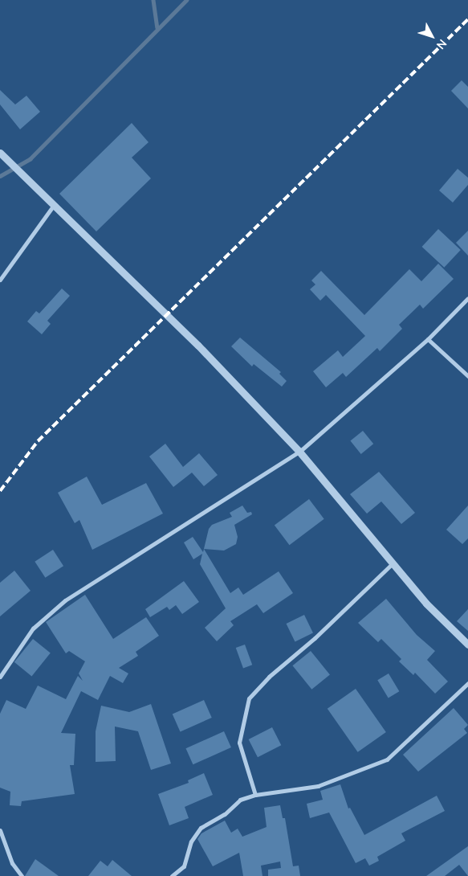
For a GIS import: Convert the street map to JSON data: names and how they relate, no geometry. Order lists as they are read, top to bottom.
{
  "north": "bottom right"
}
